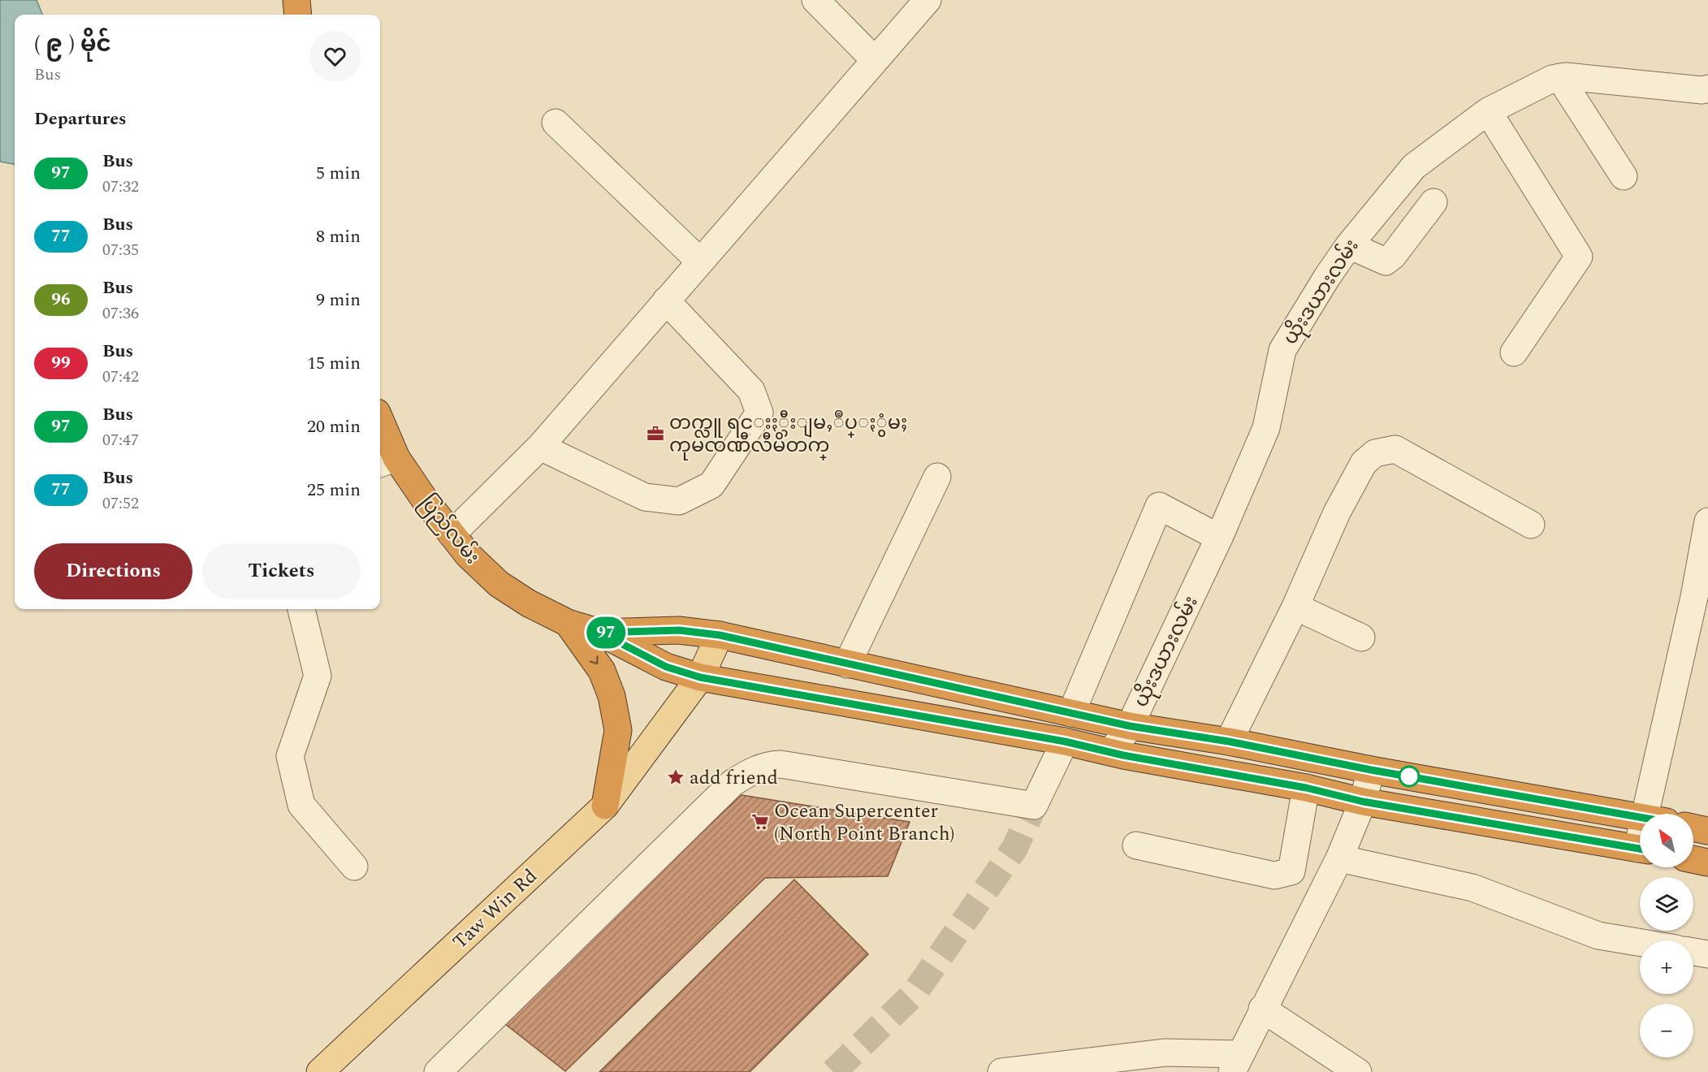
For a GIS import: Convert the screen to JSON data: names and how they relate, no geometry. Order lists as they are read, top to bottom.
{
  "streets": {
    "highway": ["ပြည်လမ်း"],
    "main road": ["Taw Win Rd"],
    "street": ["ယိုးဒယားလမ်း"]
  },
  "places": {
    "office": ["တက္လူ ရင္းႏွီးျမႇဳပ္ႏွံမႈ ကုမၸဏီလီမိတက္"],
    "place": ["add friend"],
    "supermarket": ["Ocean Supercenter (North Point Branch)"]
  },
  "lines": ["bus line 97"],
  "north": "top left",
  "page": {
    "on_map": "97",
    "heading": [
      ["( ၉ ) မိုင်", "Bus"],
      "Departures"
    ],
    "list": [
      {
        "mark": "97",
        "name": "Bus",
        "note": "07:32",
        "value": "5 min"
      },
      {
        "mark": "77",
        "name": "Bus",
        "note": "07:35",
        "value": "8 min"
      },
      {
        "mark": "96",
        "name": "Bus",
        "note": "07:36",
        "value": "9 min"
      },
      {
        "mark": "99",
        "name": "Bus",
        "note": "07:42",
        "value": "15 min"
      },
      {
        "mark": "97",
        "name": "Bus",
        "note": "07:47",
        "value": "20 min"
      },
      {
        "mark": "77",
        "name": "Bus",
        "note": "07:52",
        "value": "25 min"
      }
    ],
    "buttons": ["Directions", "Tickets"],
    "map_buttons": ["+", "−"]
  }
}
